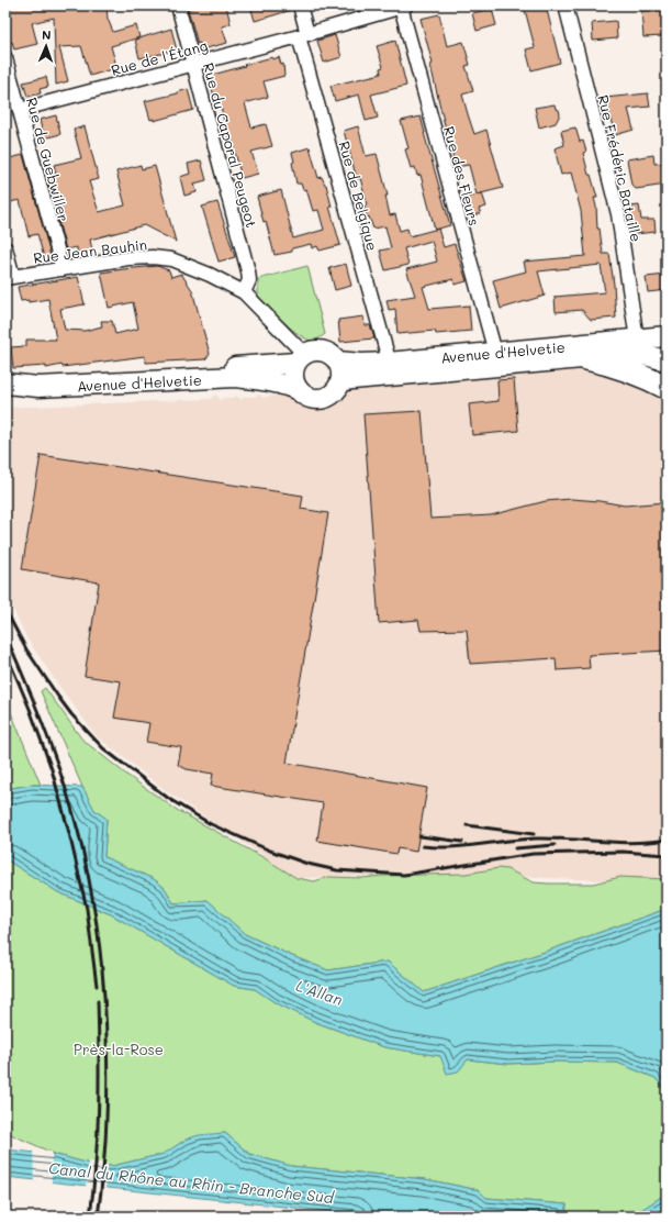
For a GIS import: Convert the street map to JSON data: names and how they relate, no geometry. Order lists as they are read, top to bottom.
{
  "streets": {
    "main road": ["Avenue d'Helvetie"],
    "street": [
      "Rue de l'Étang",
      "Rue du Caporal Peugeot",
      "Rue de Guebwiller",
      "Rue Frédéric Bataille",
      "Rue des Fleurs",
      "Rue de Belgique",
      "Rue Jean Bauhin"
    ]
  },
  "crossings": [
    ["Rue de l'Étang", "Rue du Caporal Peugeot"],
    ["Rue de l'Étang", "Rue de Guebwiller"],
    ["Rue de l'Étang", "Rue des Fleurs"],
    ["Rue de l'Étang", "Rue de Belgique"],
    ["Rue du Caporal Peugeot", "Rue Jean Bauhin"],
    ["Rue de Guebwiller", "Rue Jean Bauhin"],
    ["Rue Frédéric Bataille", "Avenue d'Helvetie"],
    ["Rue des Fleurs", "Avenue d'Helvetie"],
    ["Rue de Belgique", "Avenue d'Helvetie"],
    ["Rue Jean Bauhin", "Avenue d'Helvetie"]
  ],
  "water": ["L'Allan", "Canal du Rhône au Rhin - Branche Sud"],
  "parks": ["Près-la-Rose"],
  "north": "top"
}
